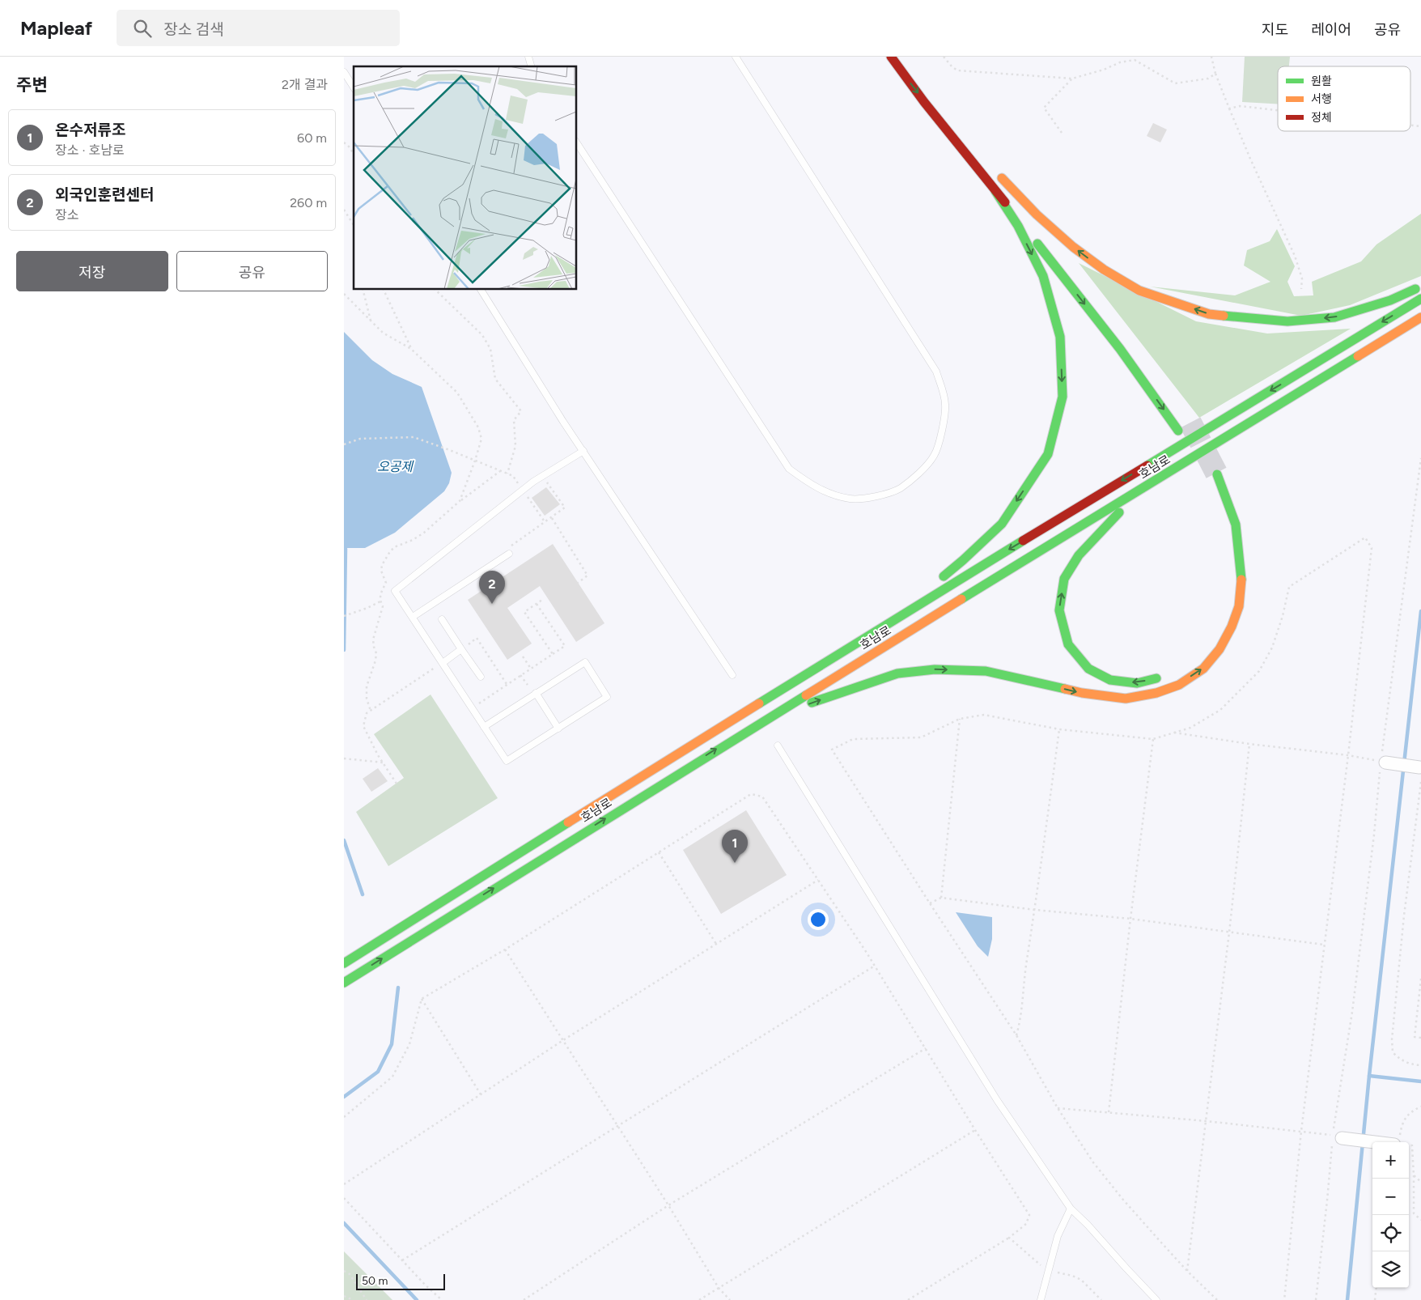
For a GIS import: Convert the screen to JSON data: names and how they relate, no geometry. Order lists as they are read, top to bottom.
{
  "streets": {
    "highway": ["호남로"]
  },
  "water": ["오공제"],
  "legend": ["원활", "서행", "정체"],
  "scale_bar": "50 m",
  "page": {
    "header": "Mapleaf",
    "search": "장소 검색",
    "nav": ["지도", "레이어", "공유"],
    "heading": ["주변", "2개 결과"],
    "list": [
      {
        "mark": "1",
        "name": "온수저류조",
        "note": "장소 · 호남로",
        "value": "60 m"
      },
      {
        "mark": "2",
        "name": "외국인훈련센터",
        "note": "장소",
        "value": "260 m"
      }
    ],
    "buttons": ["저장", "공유"],
    "pins": ["2", "1"],
    "map_buttons": ["+", "−"],
    "scale": "50 m"
  }
}
